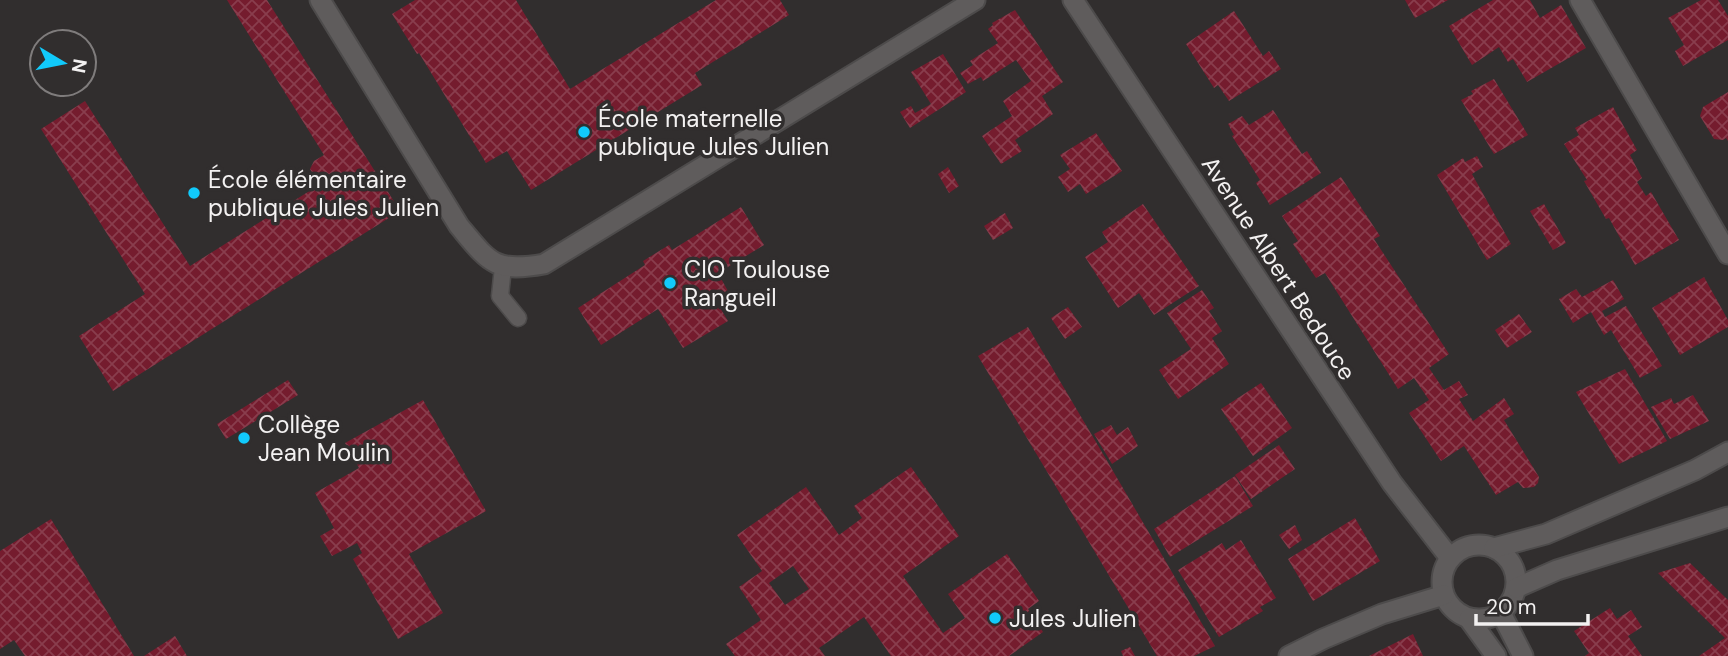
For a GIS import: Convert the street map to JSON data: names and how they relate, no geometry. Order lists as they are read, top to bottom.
{
  "streets": {
    "street": ["Avenue Albert Bedouce"]
  },
  "places": [
    "École maternelle publique Jules Julien",
    "École élémentaire publique Jules Julien",
    "CIO Toulouse Rangueil",
    "Collège Jean Moulin",
    "Jules Julien"
  ],
  "scale_bar": "20 m",
  "north": "right"
}
